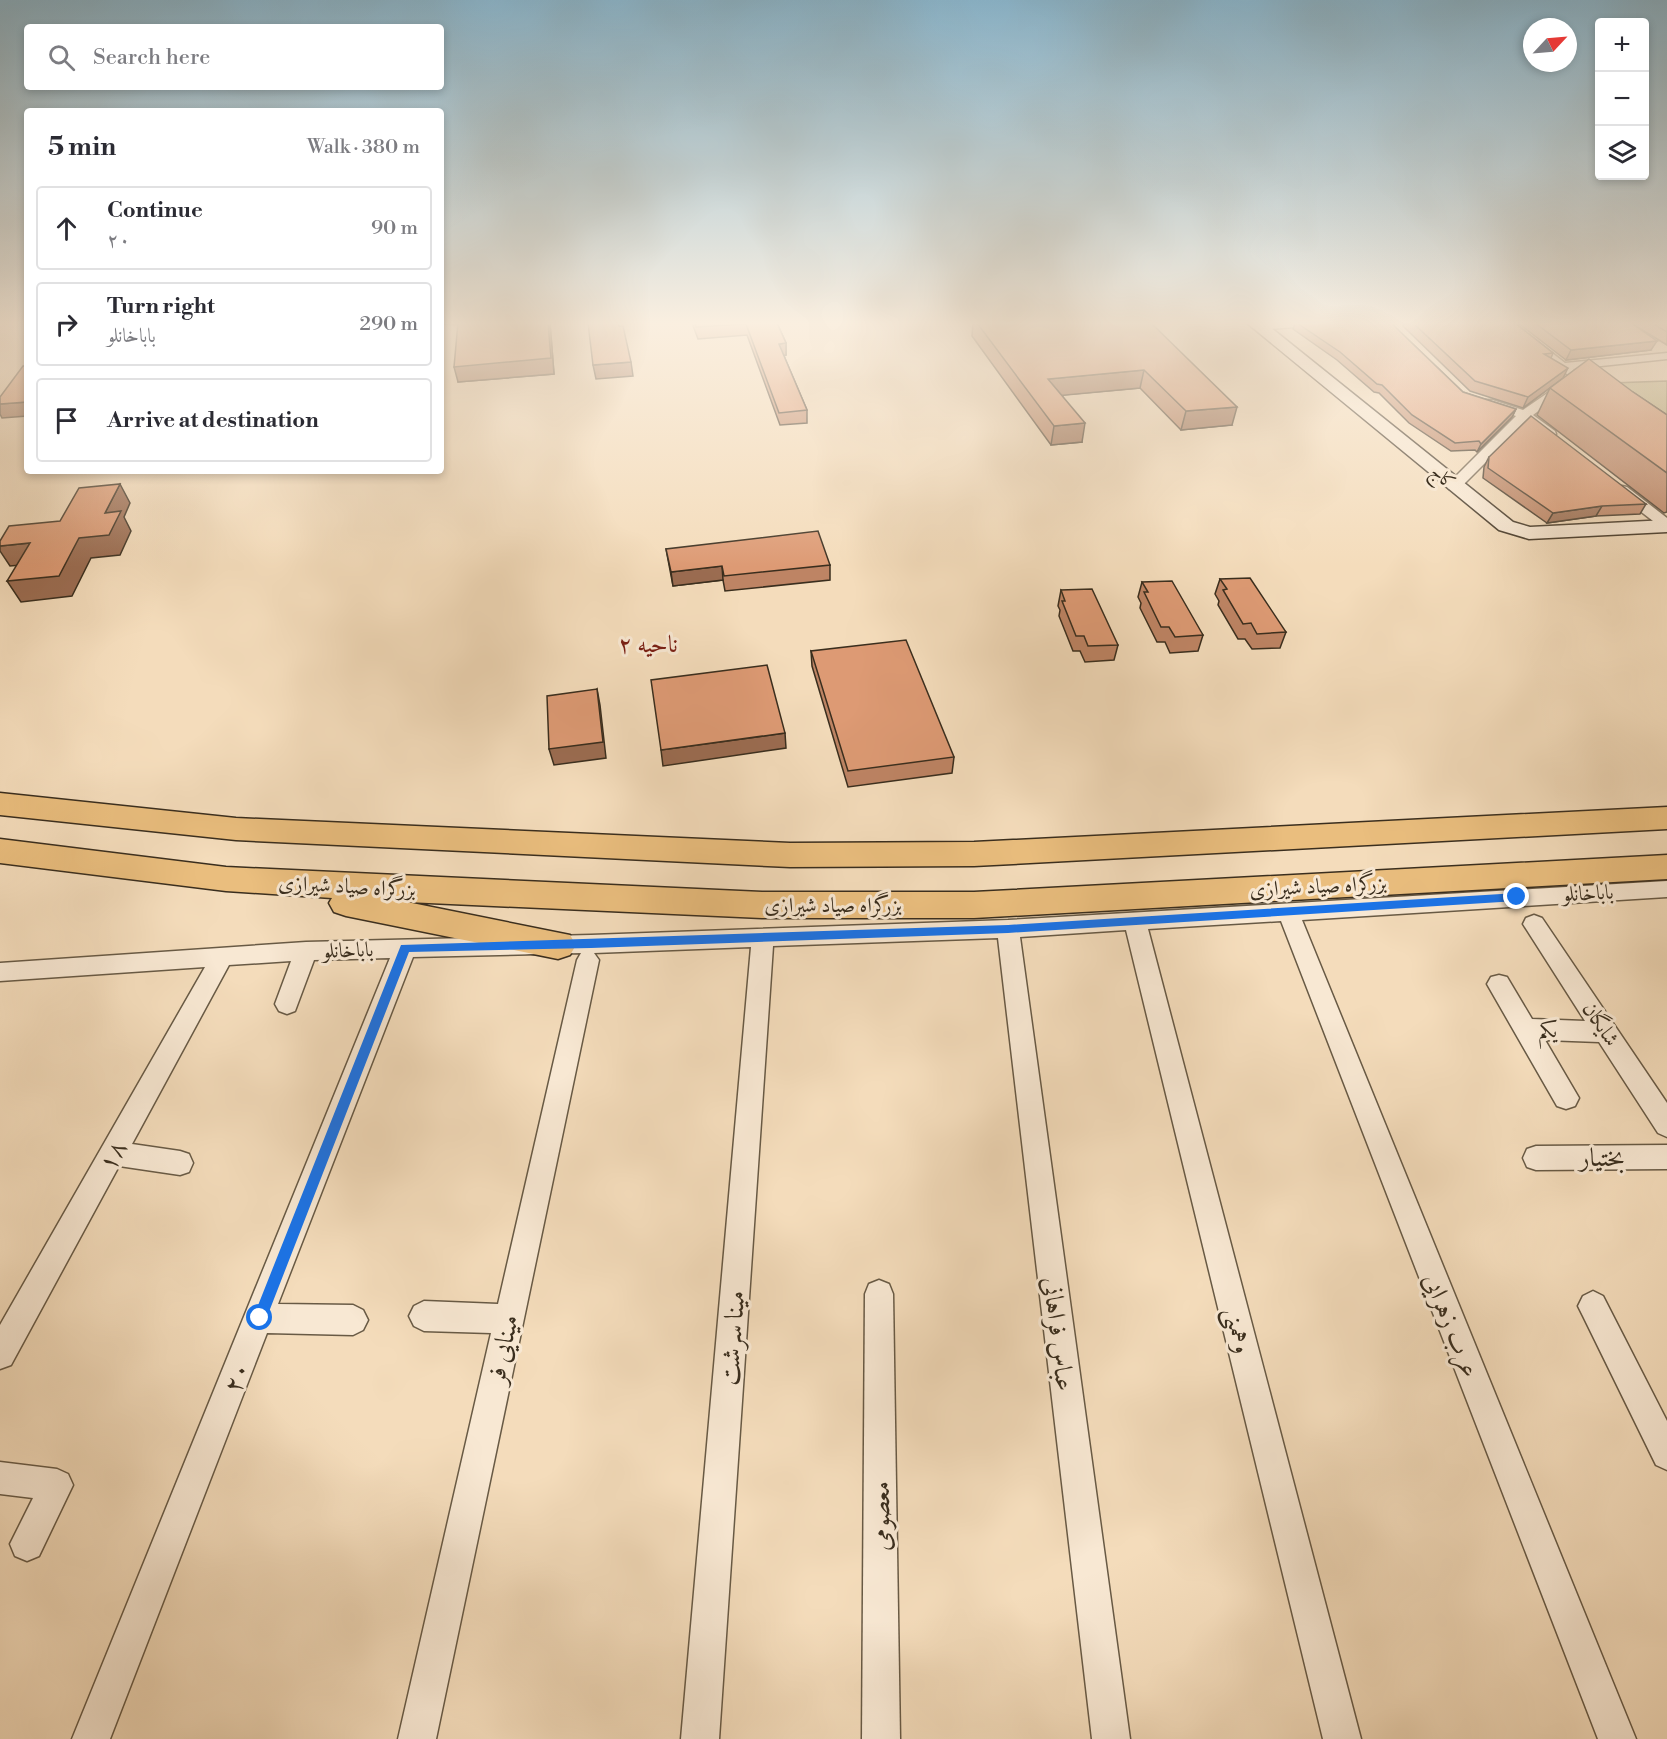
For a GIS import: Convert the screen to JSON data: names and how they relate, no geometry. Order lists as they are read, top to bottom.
{
  "streets": {
    "highway": ["بزرگراه صیاد شیرازی"],
    "main road": ["کاج"],
    "street": [
      "باباخانلو",
      "شایگان",
      "یکم",
      "۱۸",
      "بختیار",
      "عرب زهرایی",
      "وهمنی",
      "عباس فراهانی",
      "مینا سرشت",
      "مینایی فر",
      "۲۰",
      "معصومی"
    ]
  },
  "crossings": [
    ["باباخانلو", "۱۸"],
    ["باباخانلو", "عرب زهرایی"],
    ["باباخانلو", "وهمنی"],
    ["باباخانلو", "عباس فراهانی"],
    ["باباخانلو", "مینا سرشت"],
    ["باباخانلو", "۲۰"],
    ["شایگان", "یکم"]
  ],
  "districts": ["ناحیه ۲"],
  "north": "top right",
  "page": {
    "map_buttons": ["+", "−"],
    "search": "Search here",
    "heading": ["5 min", "Walk · 380 m"],
    "list": [
      ["Continue", "۲۰", "90 m"],
      ["Turn right", "باباخانلو", "290 m"],
      "Arrive at destination"
    ]
  }
}
